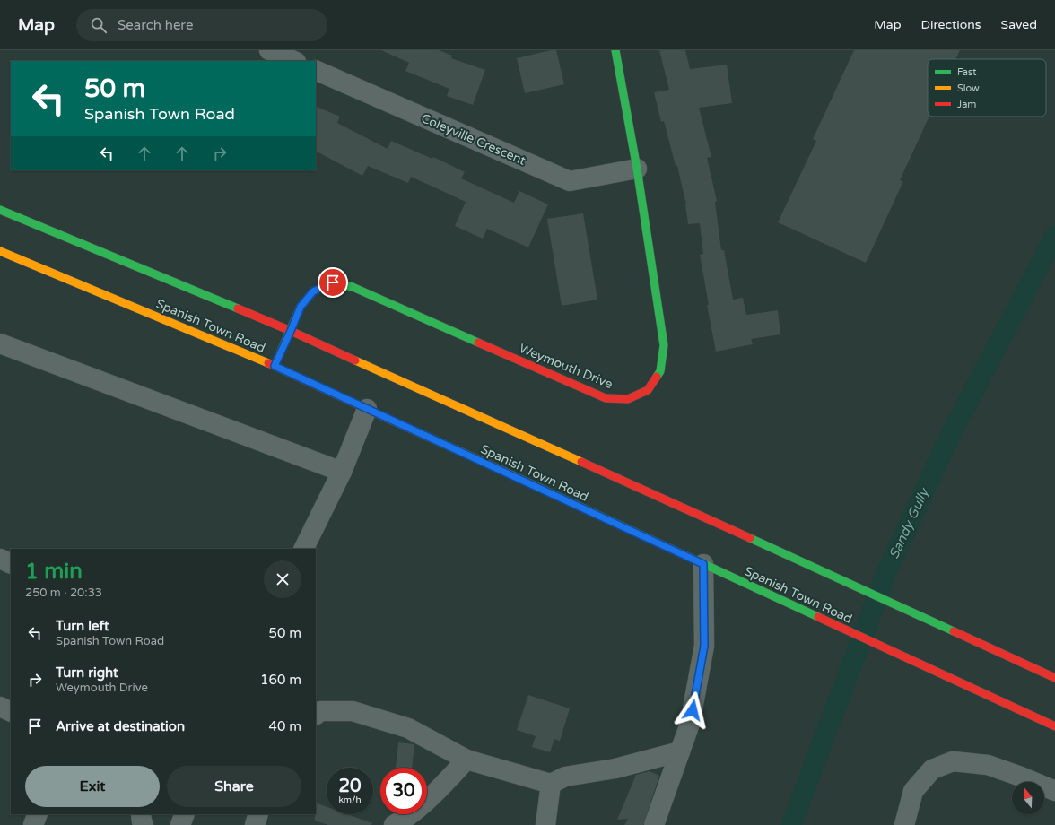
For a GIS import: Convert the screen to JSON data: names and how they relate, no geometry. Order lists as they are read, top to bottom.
{
  "streets": {
    "main road": ["Spanish Town Road", "Weymouth Drive"],
    "street": ["Coleyville Crescent"]
  },
  "crossings": [
    ["Coleyville Crescent", "Weymouth Drive"],
    ["Spanish Town Road", "Weymouth Drive"]
  ],
  "water": ["Sandy Gully"],
  "legend": ["Fast", "Slow", "Jam"],
  "north": "top",
  "page": {
    "header": "Map",
    "search": "Search here",
    "nav": ["Map", "Directions", "Saved"],
    "turn": ["50 m", "Spanish Town Road"],
    "heading": ["1 min", "250 m · 20:33"],
    "list": [
      {
        "name": "Turn left",
        "note": "Spanish Town Road",
        "value": "50 m"
      },
      {
        "name": "Turn right",
        "note": "Weymouth Drive",
        "value": "160 m"
      },
      {
        "name": "Arrive at destination",
        "value": "40 m"
      }
    ],
    "buttons": ["Exit", "Share"],
    "speed": "20 km/h",
    "limit": "30"
  }
}
